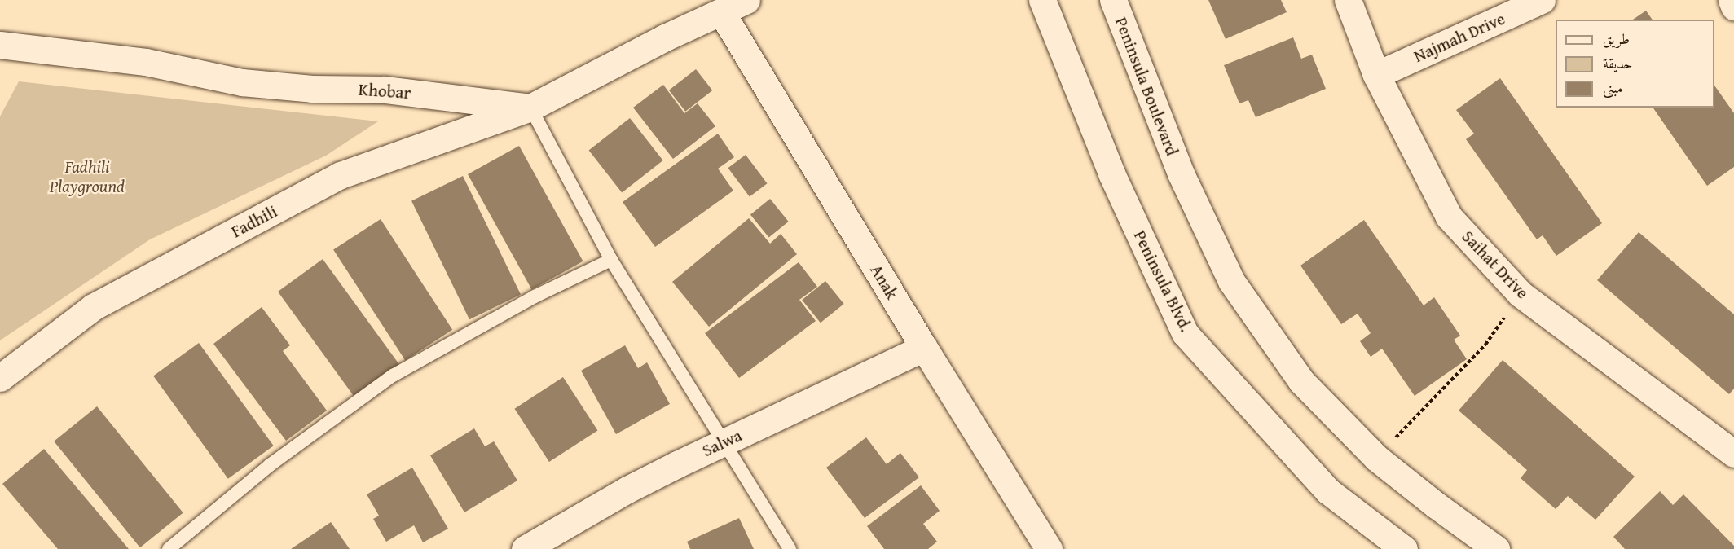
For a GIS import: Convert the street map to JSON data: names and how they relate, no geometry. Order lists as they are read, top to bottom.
{
  "streets": {
    "street": [
      "Najmah Drive",
      "Peninsula Boulevard",
      "Khobar",
      "Fadhili",
      "Saihat Drive",
      "Peninsula Blvd.",
      "Anak",
      "Salwa"
    ]
  },
  "crossings": [
    ["Najmah Drive", "Saihat Drive"],
    ["Khobar", "Fadhili"],
    ["Anak", "Salwa"]
  ],
  "parks": ["Fadhili Playground"],
  "legend": ["طريق", "حديقة", "مبنى"]
}
